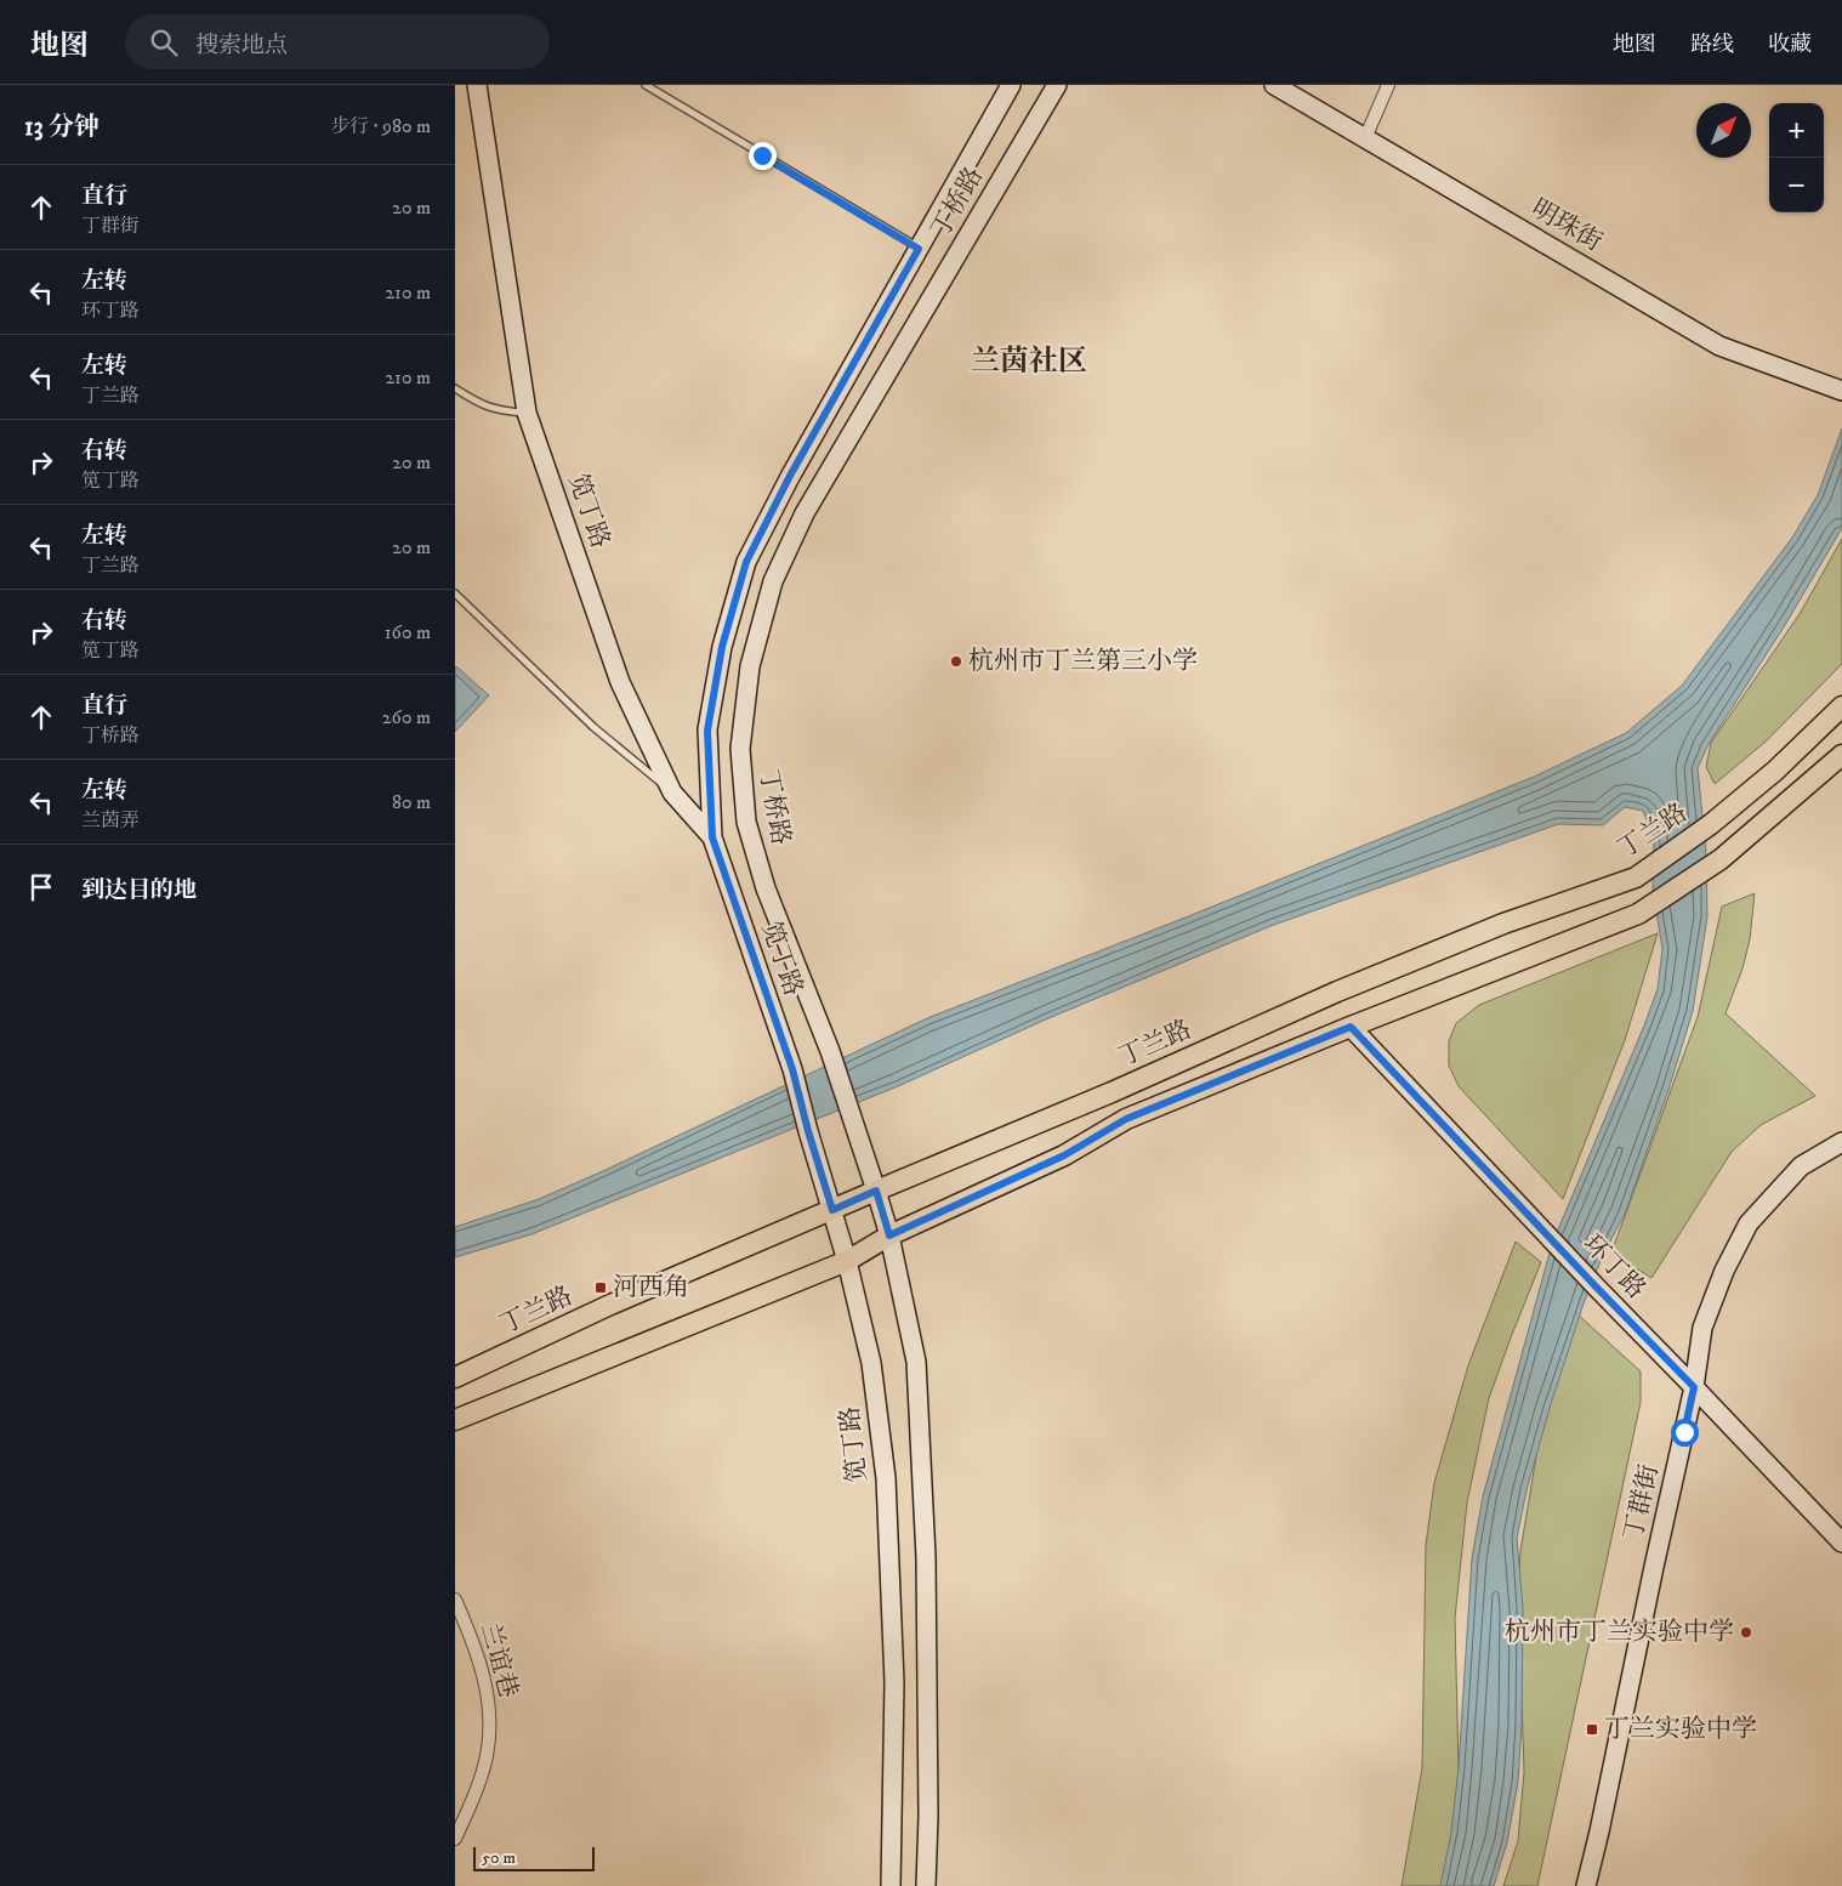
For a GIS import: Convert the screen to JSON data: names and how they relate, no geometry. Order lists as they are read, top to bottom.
{
  "streets": {
    "main road": [
      "丁桥路",
      "明珠街",
      "笕丁路",
      "丁兰路",
      "环丁路",
      "丁群街"
    ],
    "street": ["兰谊巷"]
  },
  "crossings": [
    ["丁桥路", "笕丁路"],
    ["笕丁路", "丁兰路"],
    ["环丁路", "丁群街"]
  ],
  "districts": ["兰茵社区"],
  "places": {
    "other": ["杭州市丁兰第三小学", "杭州市丁兰实验中学"],
    "transit": ["河西角", "丁兰实验中学"]
  },
  "scale_bar": "50 m",
  "north": "top right",
  "page": {
    "header": "地图",
    "search": "搜索地点",
    "nav": ["地图", "路线", "收藏"],
    "heading": ["13 分钟", "步行 · 980 m"],
    "map_buttons": ["+", "−"],
    "list": [
      ["直行", "丁群街", "20 m"],
      ["左转", "环丁路", "210 m"],
      ["左转", "丁兰路", "210 m"],
      ["右转", "笕丁路", "20 m"],
      ["左转", "丁兰路", "20 m"],
      ["右转", "笕丁路", "160 m"],
      ["直行", "丁桥路", "260 m"],
      ["左转", "兰茵弄", "80 m"],
      "到达目的地"
    ],
    "scale": "50 m"
  }
}
